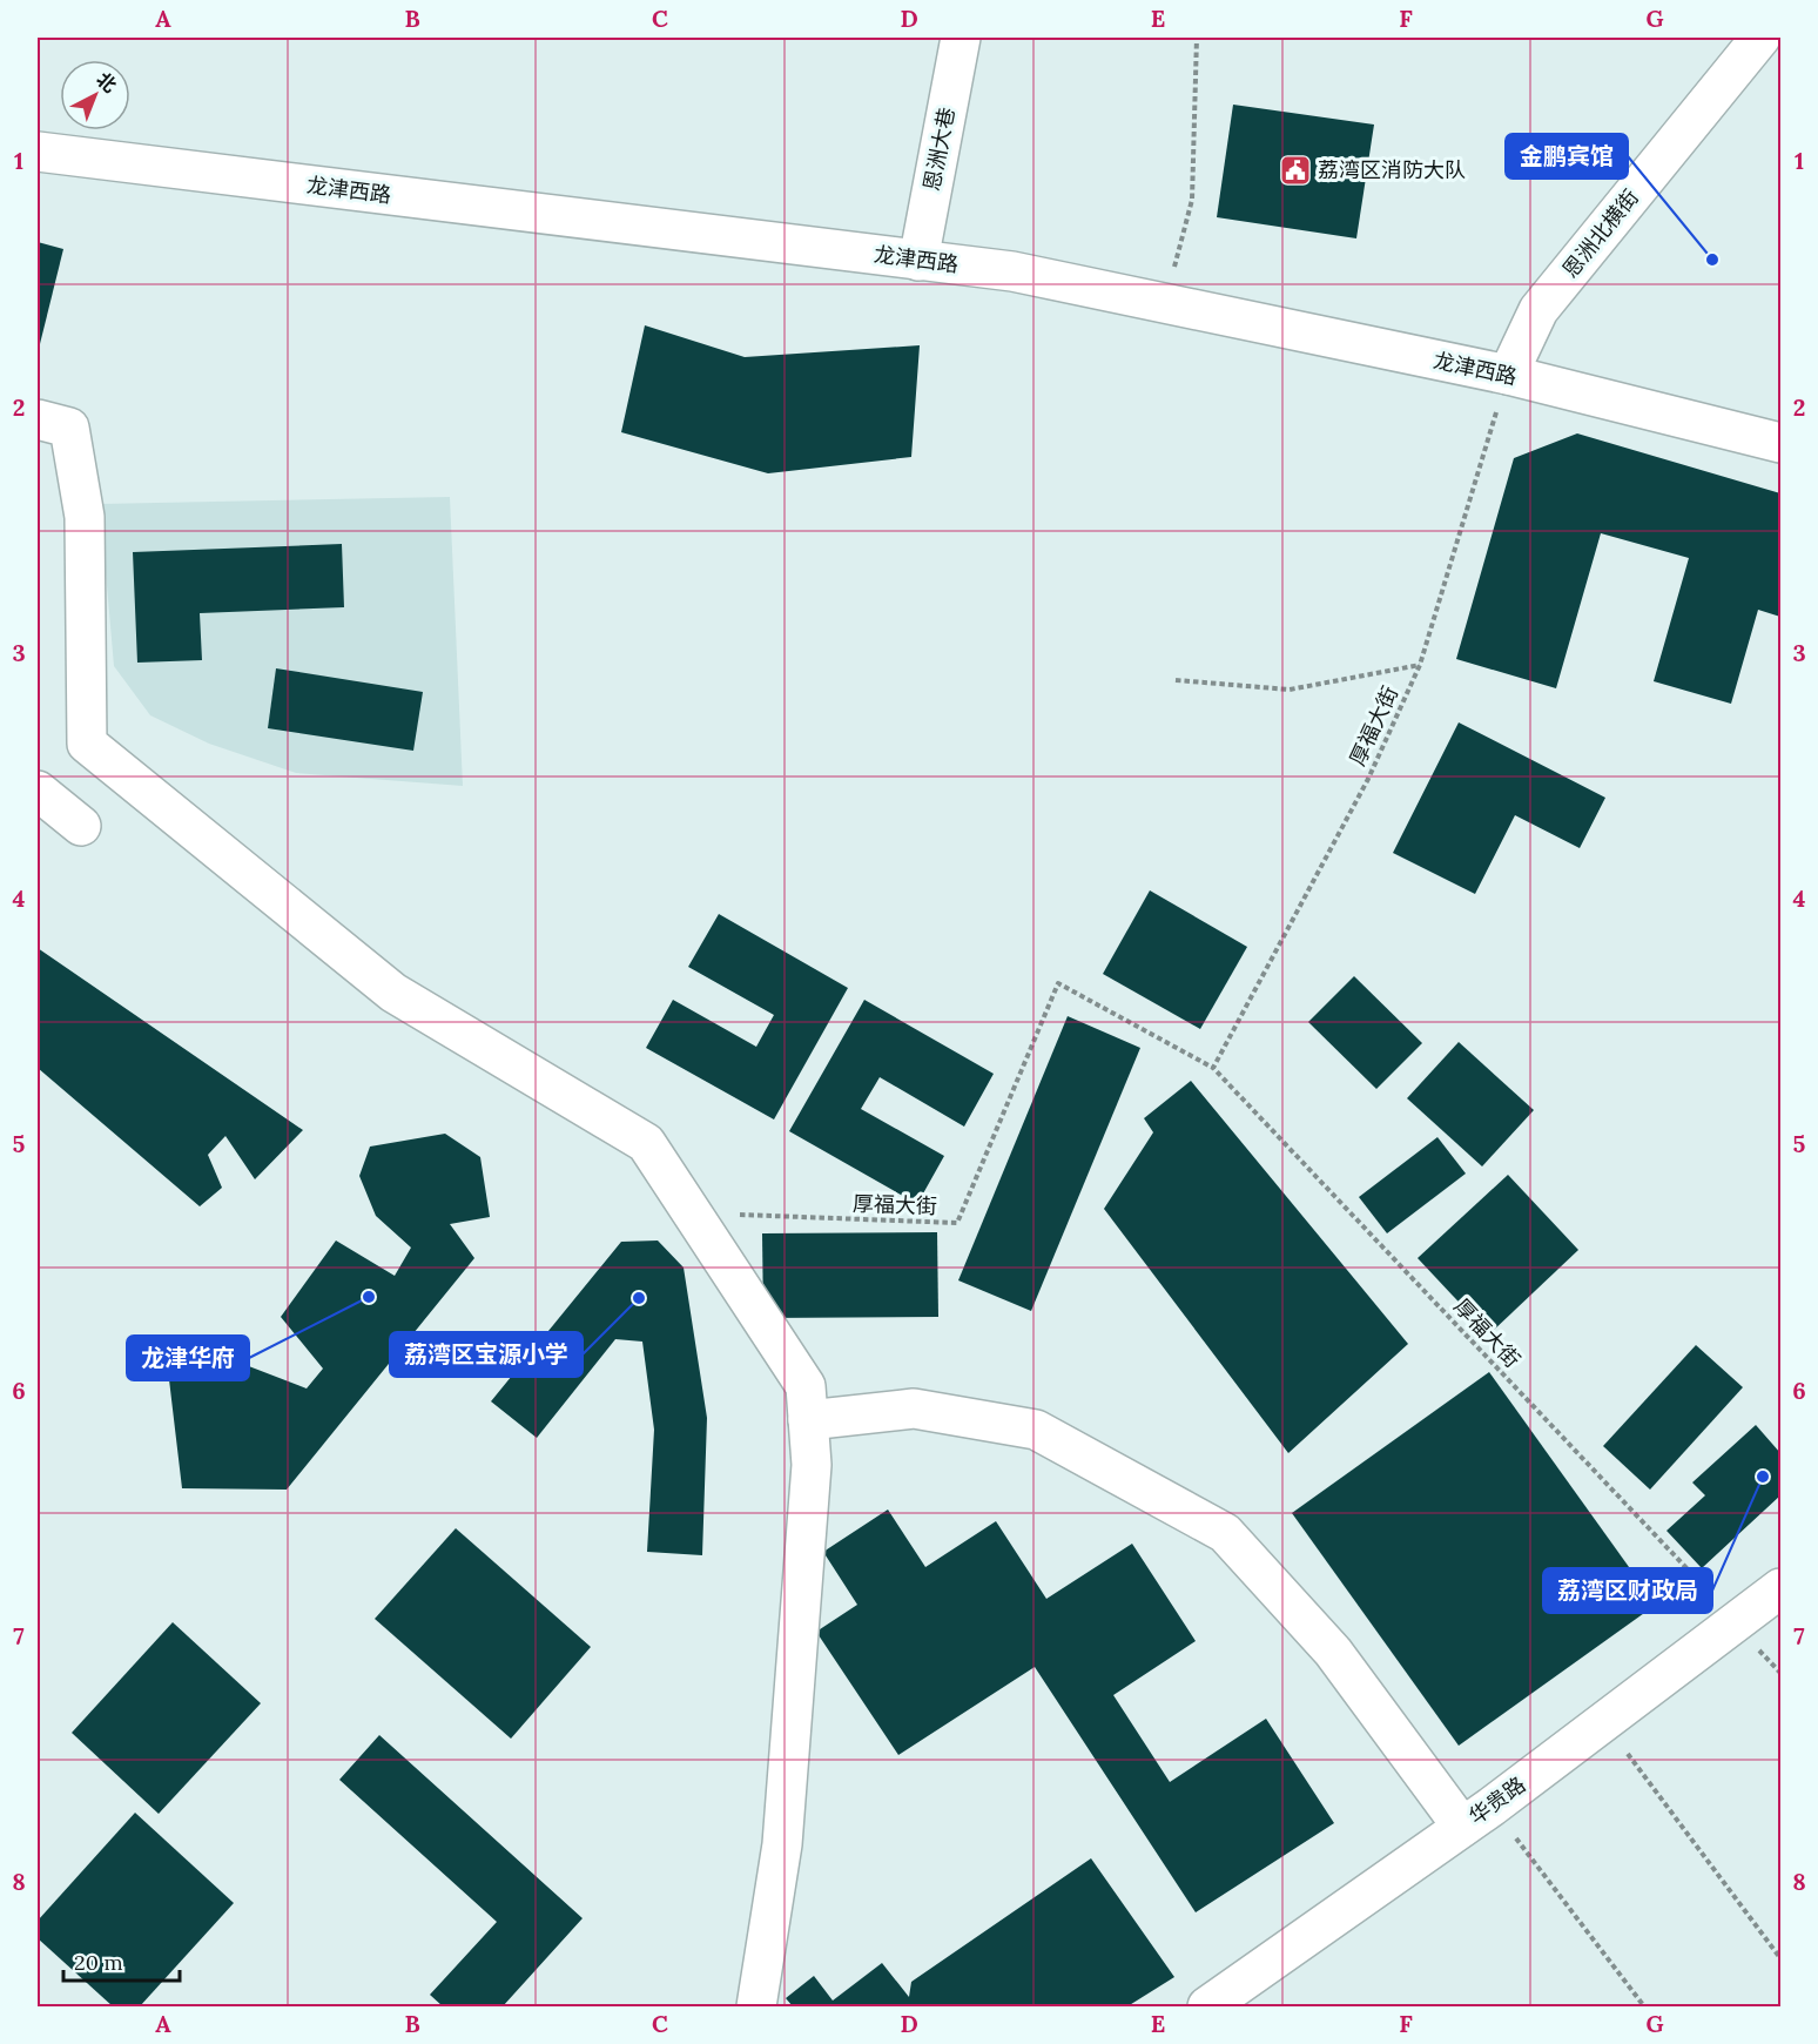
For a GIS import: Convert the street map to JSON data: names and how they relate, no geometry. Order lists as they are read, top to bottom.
{
  "streets": {
    "street": [
      "恩洲大巷",
      "龙津西路",
      "恩洲北横街",
      "华贵路"
    ],
    "path": ["厚福大街"]
  },
  "crossings": [
    ["恩洲大巷", "龙津西路"],
    ["龙津西路", "恩洲北横街"],
    ["龙津西路", "厚福大街"],
    ["恩洲北横街", "厚福大街"],
    ["厚福大街", "华贵路"]
  ],
  "places": {
    "public building": ["荔湾区消防大队"],
    "other": [
      "金鹏宾馆",
      "龙津华府",
      "荔湾区宝源小学",
      "荔湾区财政局"
    ]
  },
  "scale_bar": "20 m",
  "north": "top right",
  "grid": {
    "columns": [
      "A",
      "B",
      "C",
      "D",
      "E",
      "F",
      "G"
    ],
    "rows": [
      "1",
      "2",
      "3",
      "4",
      "5",
      "6",
      "7",
      "8"
    ]
  }
}
